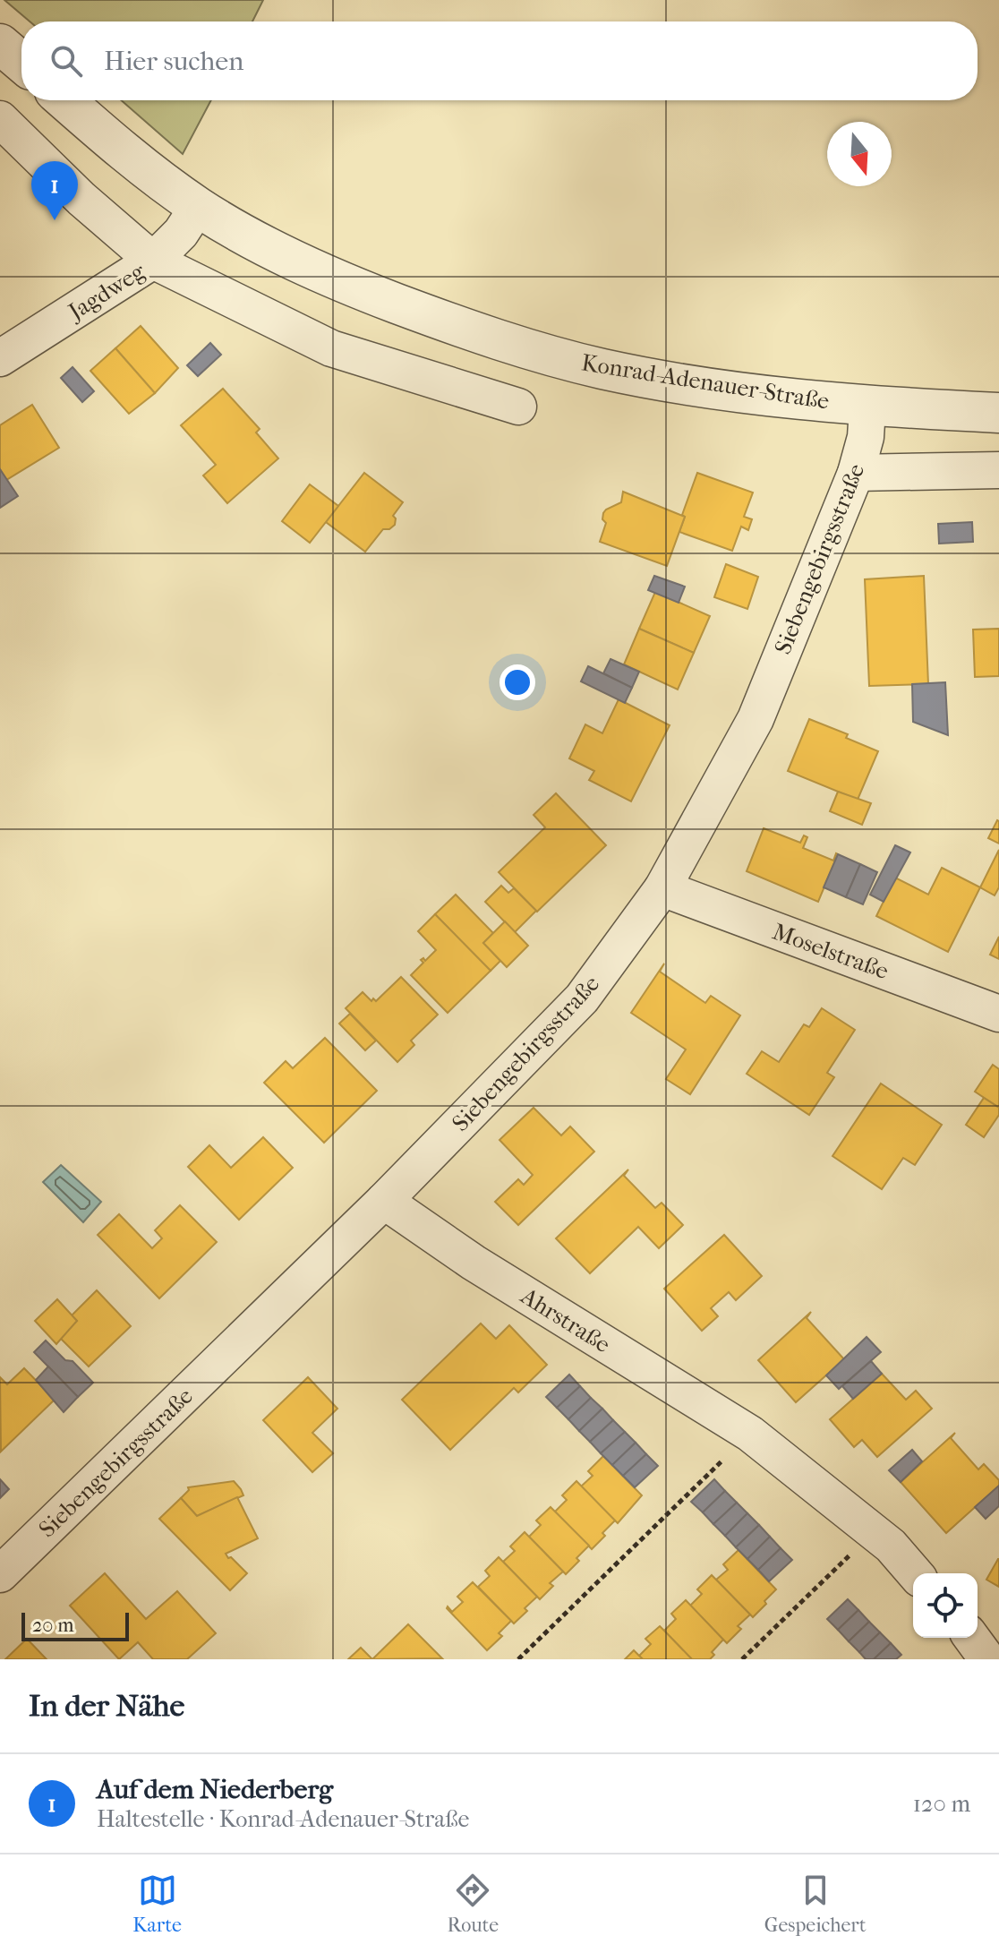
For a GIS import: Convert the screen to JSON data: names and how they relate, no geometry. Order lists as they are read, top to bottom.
{
  "streets": {
    "street": [
      "Jagdweg",
      "Konrad-Adenauer-Straße",
      "Siebengebirgsstraße",
      "Moselstraße",
      "Ahrstraße"
    ]
  },
  "crossings": [
    ["Jagdweg", "Konrad-Adenauer-Straße"],
    ["Konrad-Adenauer-Straße", "Siebengebirgsstraße"],
    ["Siebengebirgsstraße", "Moselstraße"],
    ["Siebengebirgsstraße", "Ahrstraße"]
  ],
  "scale_bar": "20 m",
  "north": "bottom",
  "page": {
    "search": "Hier suchen",
    "pins": "1",
    "scale": "20 m",
    "heading": "In der Nähe",
    "list": [
      {
        "mark": "1",
        "name": "Auf dem Niederberg",
        "note": "Haltestelle · Konrad-Adenauer-Straße",
        "value": "120 m"
      }
    ],
    "nav": ["Karte", "Route", "Gespeichert"]
  }
}
